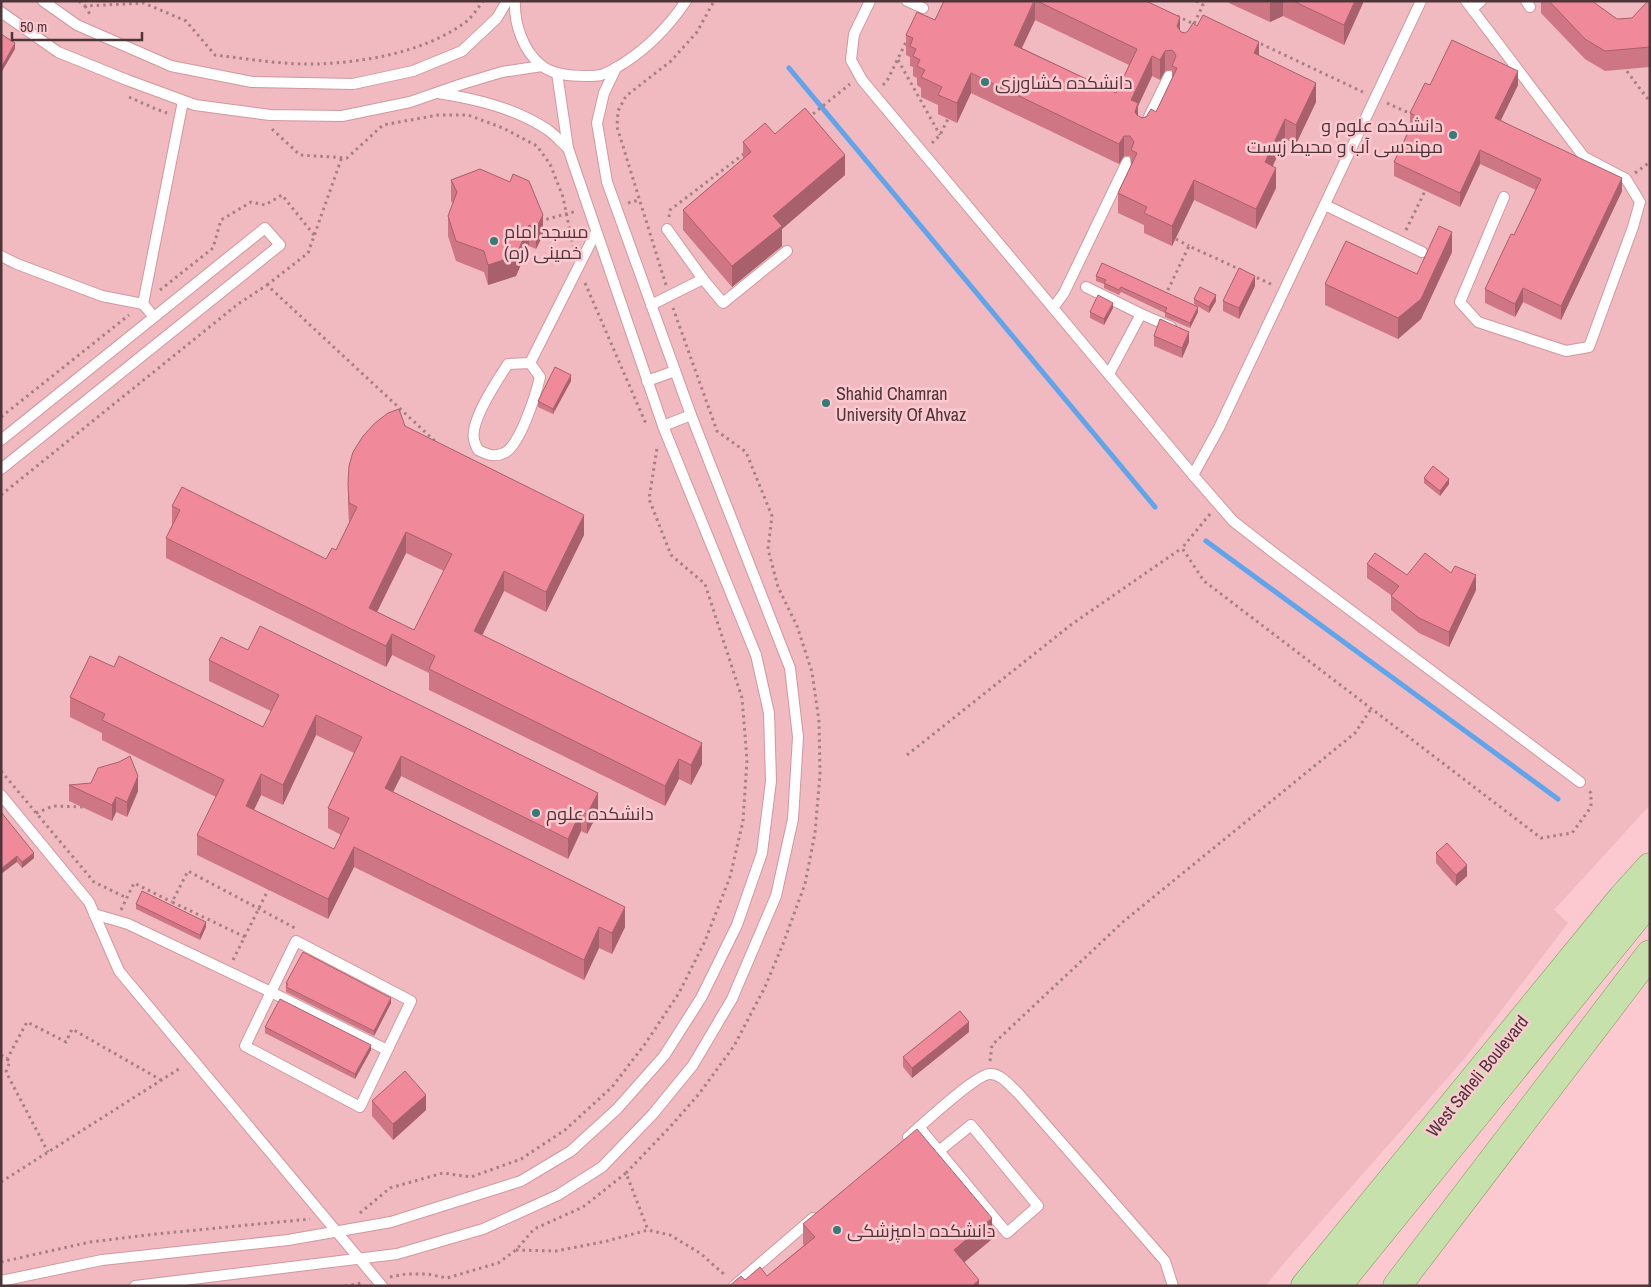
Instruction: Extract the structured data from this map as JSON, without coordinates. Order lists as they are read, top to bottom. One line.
{"streets":{"main road":["West Saheli Boulevard"]},"places":["دانشکده کشاورزی","دانشکده علوم و مهندسی آب و محیط زیست","مسجد امام خمینی (ره)","Shahid Chamran University Of Ahvaz","دانشکده علوم","دانشکده دامپزشکی"],"scale_bar":"50 m"}
